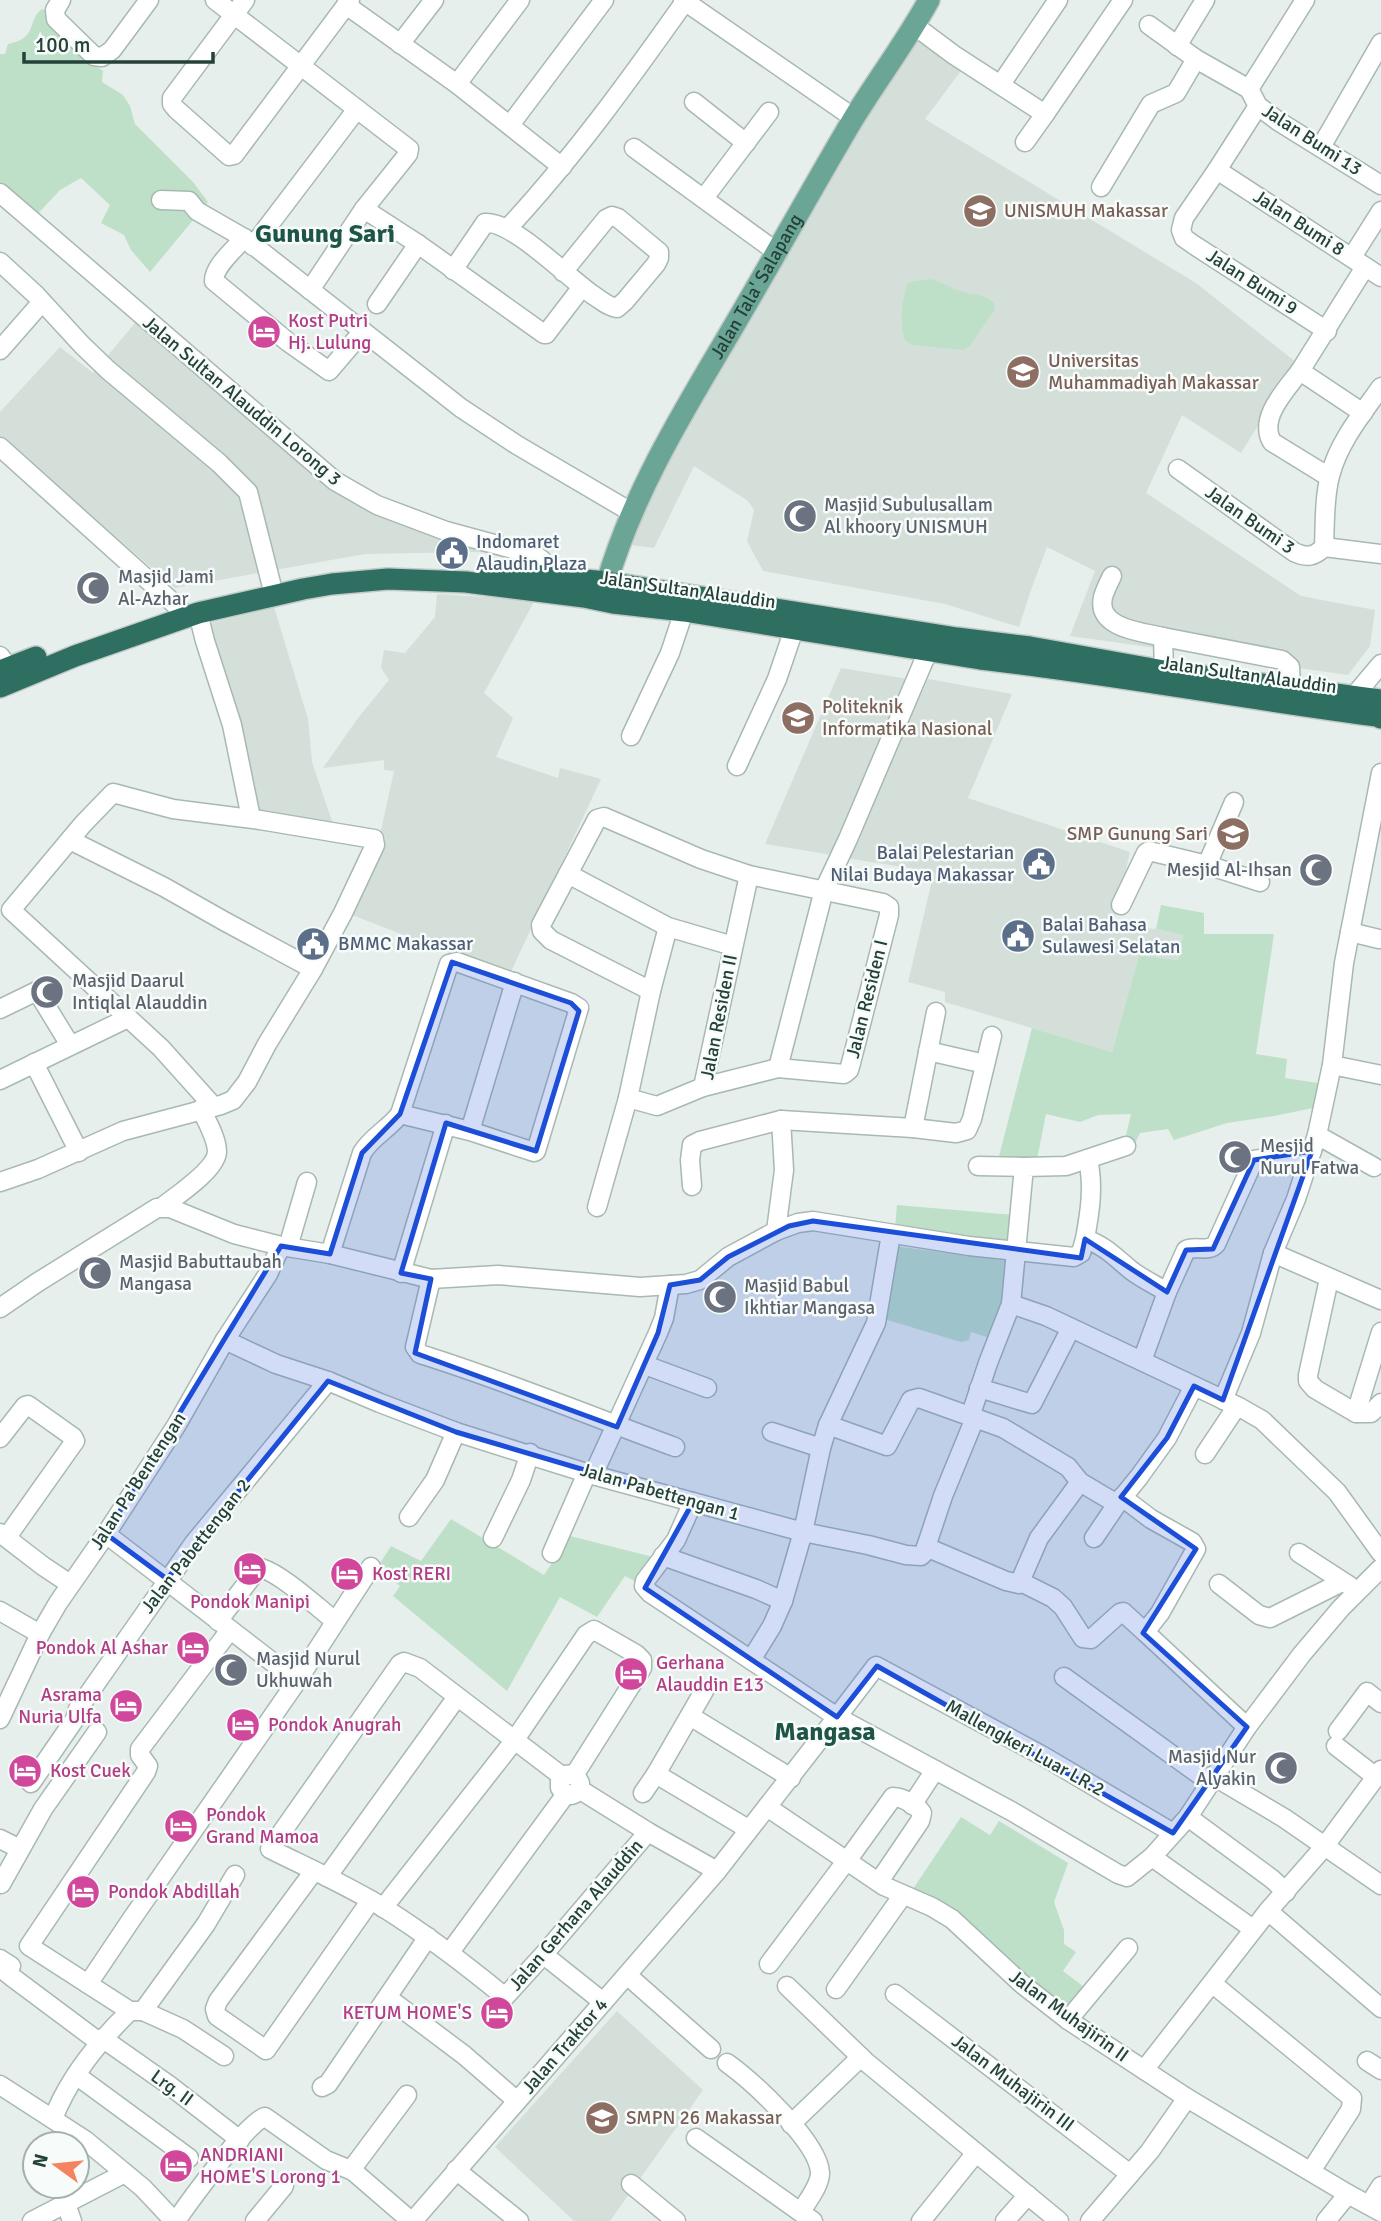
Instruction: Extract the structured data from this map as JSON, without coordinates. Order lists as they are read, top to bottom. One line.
{"streets":{"highway":["Jalan Sultan Alauddin"],"main road":["Jalan Tala' Salapang"],"street":["Jalan Bumi 13","Jalan Bumi 8","Jalan Bumi 9","Jalan Sultan Alauddin Lorong 3","Jalan Bumi 3","Jalan Residen I","Jalan Residen II","Jalan Pa'Bentengan","Jalan Pabettengan 1","Jalan Pabettengan 2","Mallengkeri Luar LR.2","Jalan Gerhana Alauddin","Jalan Muhajirin II","Jalan Traktor 4","Jalan Muhajirin III","Lrg. II"]},"crossings":[["Jalan Bumi 8","Jalan Bumi 9"],["Jalan Tala' Salapang","Jalan Sultan Alauddin"],["Jalan Sultan Alauddin Lorong 3","Jalan Sultan Alauddin"],["Jalan Residen I","Jalan Residen II"],["Jalan Pa'Bentengan","Jalan Pabettengan 1"],["Jalan Pabettengan 1","Jalan Pabettengan 2"],["Mallengkeri Luar LR.2","Jalan Traktor 4"],["Jalan Gerhana Alauddin","Jalan Traktor 4"],["Jalan Muhajirin II","Jalan Traktor 4"]],"districts":["Gunung Sari","Mangasa"],"places":{"school or university":["UNISMUH Makassar","Universitas Muhammadiyah Makassar","Politeknik Informatika Nasional","SMP Gunung Sari","SMPN 26 Makassar"],"hotel":["Kost Putri Hj. Lulung","Pondok Manipi","Kost RERI","Pondok Al Ashar","Gerhana Alauddin E13","Asrama Nuria Ulfa","Pondok Anugrah","Kost Cuek","Pondok Grand Mamoa","Pondok Abdillah","KETUM HOME'S","ANDRIANI HOME'S Lorong 1"],"mosque":["Masjid Subulusallam Al khoory UNISMUH","Masjid Jami Al-Azhar","Mesjid Al-Ihsan","Masjid Daarul Intiqlal Alauddin","Mesjid Nurul Fatwa","Masjid Babuttaubah Mangasa","Masjid Babul Ikhtiar Mangasa","Masjid Nurul Ukhuwah","Masjid Nur Alyakin"],"public building":["Indomaret Alaudin Plaza","Balai Pelestarian Nilai Budaya Makassar","Balai Bahasa Sulawesi Selatan","BMMC Makassar"]},"scale_bar":"100 m","north":"left"}
